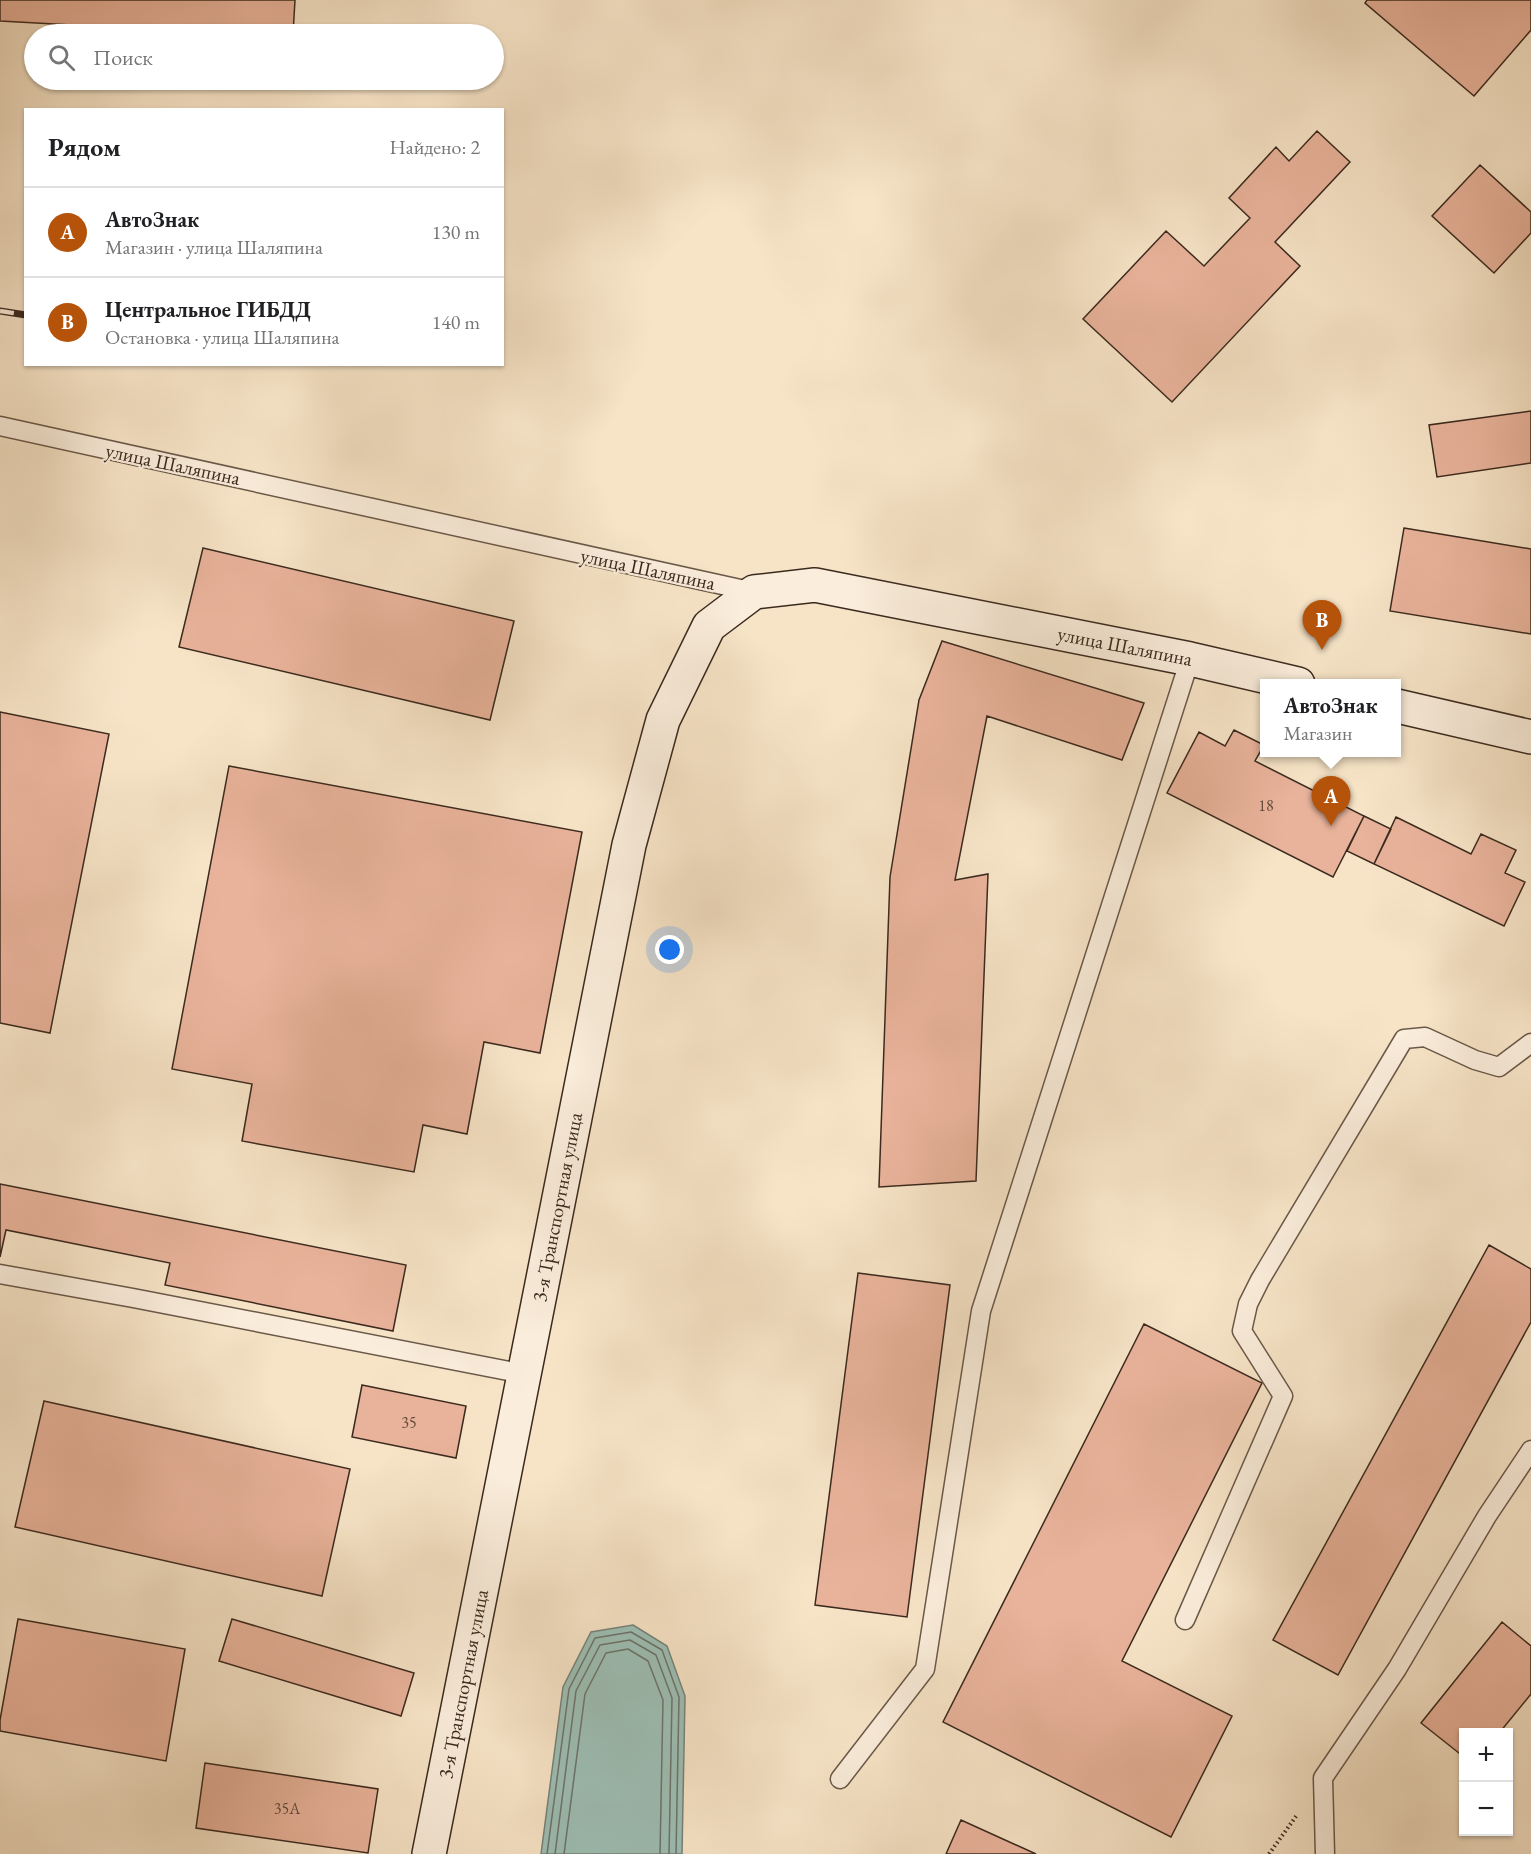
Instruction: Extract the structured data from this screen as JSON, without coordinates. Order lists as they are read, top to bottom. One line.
{"streets":{"street":["улица Шаляпина","3-я Транспортная улица"]},"crossings":[["улица Шаляпина","3-я Транспортная улица"]],"house_numbers":["18","35","35А"],"page":{"search":"Поиск","heading":["Рядом","Найдено: 2"],"list":[{"mark":"A","name":"АвтоЗнак","note":"Магазин · улица Шаляпина","value":"130 m"},{"mark":"B","name":"Центральное ГИБДД","note":"Остановка · улица Шаляпина","value":"140 m"}],"pins":["B","A"],"popup":["АвтоЗнак","Магазин"],"map_buttons":["+","−"]}}
